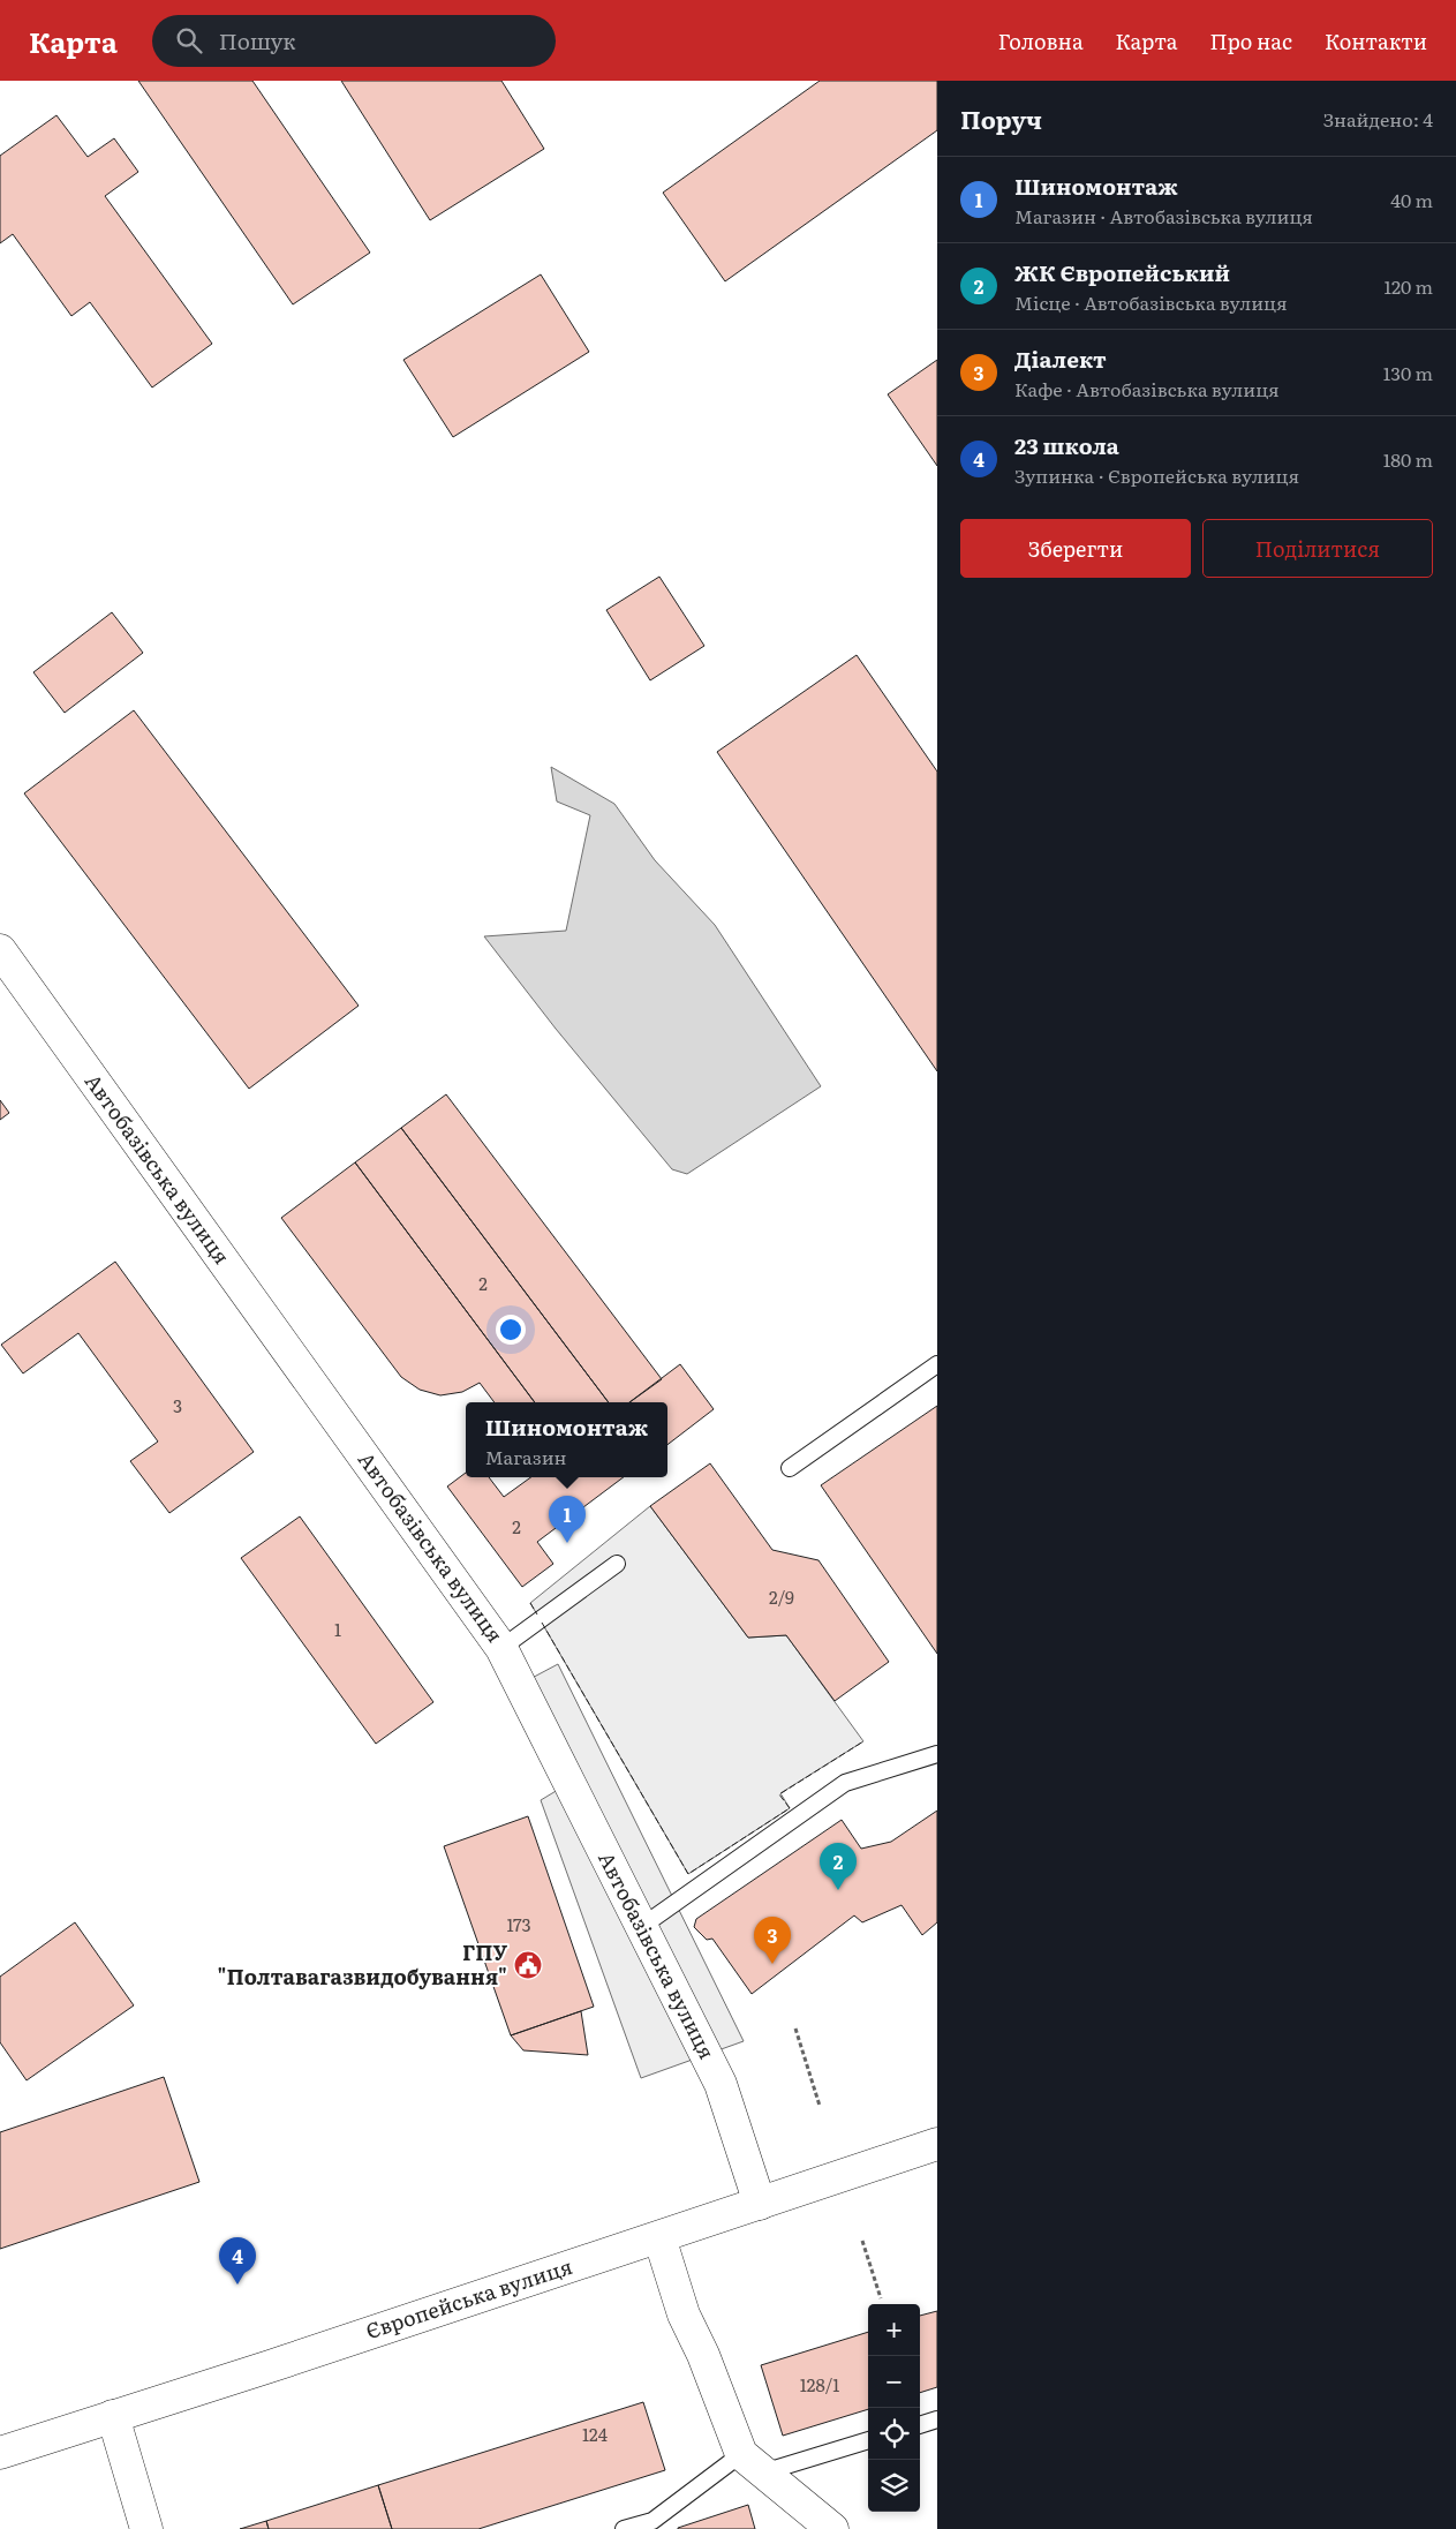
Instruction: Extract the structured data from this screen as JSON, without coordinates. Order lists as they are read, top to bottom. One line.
{"streets":{"street":["Автобазівська вулиця","Європейська вулиця"]},"crossings":[["Автобазівська вулиця","Європейська вулиця"]],"places":{"public building":["ГПУ \"Полтавагазвидобування\""]},"house_numbers":["2","3","2","2/9","1","173","128/1","124"],"page":{"header":"Карта","search":"Пошук","nav":["Головна","Карта","Про нас","Контакти"],"heading":["Поруч","Знайдено: 4"],"list":[{"mark":"1","name":"Шиномонтаж","note":"Магазин · Автобазівська вулиця","value":"40 m"},{"mark":"2","name":"ЖК Європейський","note":"Місце · Автобазівська вулиця","value":"120 m"},{"mark":"3","name":"Діалект","note":"Кафе · Автобазівська вулиця","value":"130 m"},{"mark":"4","name":"23 школа","note":"Зупинка · Європейська вулиця","value":"180 m"}],"buttons":["Зберегти","Поділитися"],"popup":["Шиномонтаж","Магазин"],"pins":["1","2","3","4"],"map_buttons":["+","−"]}}
